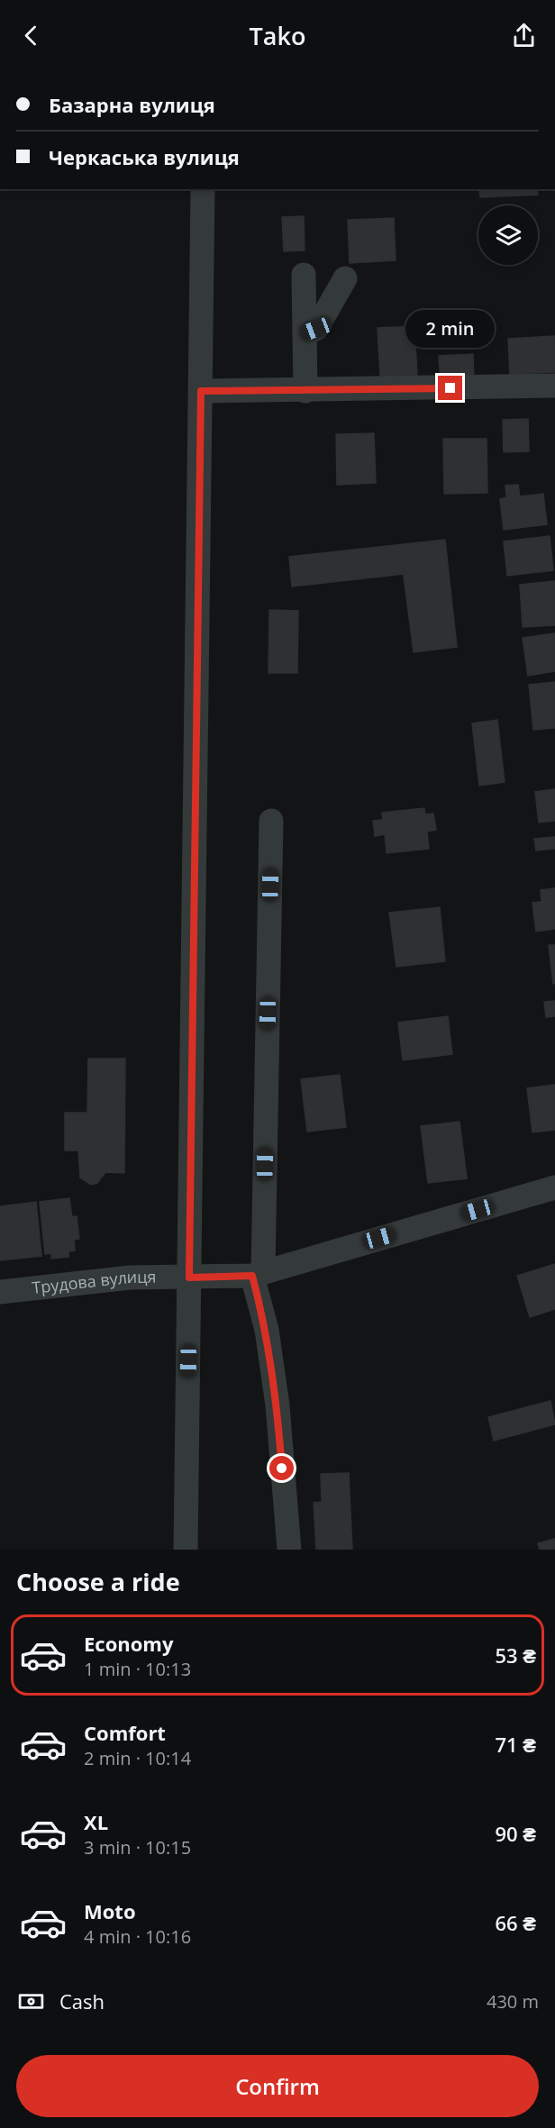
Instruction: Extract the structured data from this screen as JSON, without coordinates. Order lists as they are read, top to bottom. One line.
{"streets":{"street":["Трудова вулиця"]},"page":{"header":"Tako","banner":["Базарна вулиця","Черкаська вулиця"],"bubble":"2 min","heading":"Choose a ride","list":[{"name":"Economy","note":"1 min · 10:13","value":"53 ₴"},{"name":"Comfort","note":"2 min · 10:14","value":"71 ₴"},{"name":"XL","note":"3 min · 10:15","value":"90 ₴"},{"name":"Moto","note":"4 min · 10:16","value":"66 ₴"}],"pay":["Cash","430 m"],"buttons":"Confirm"}}
